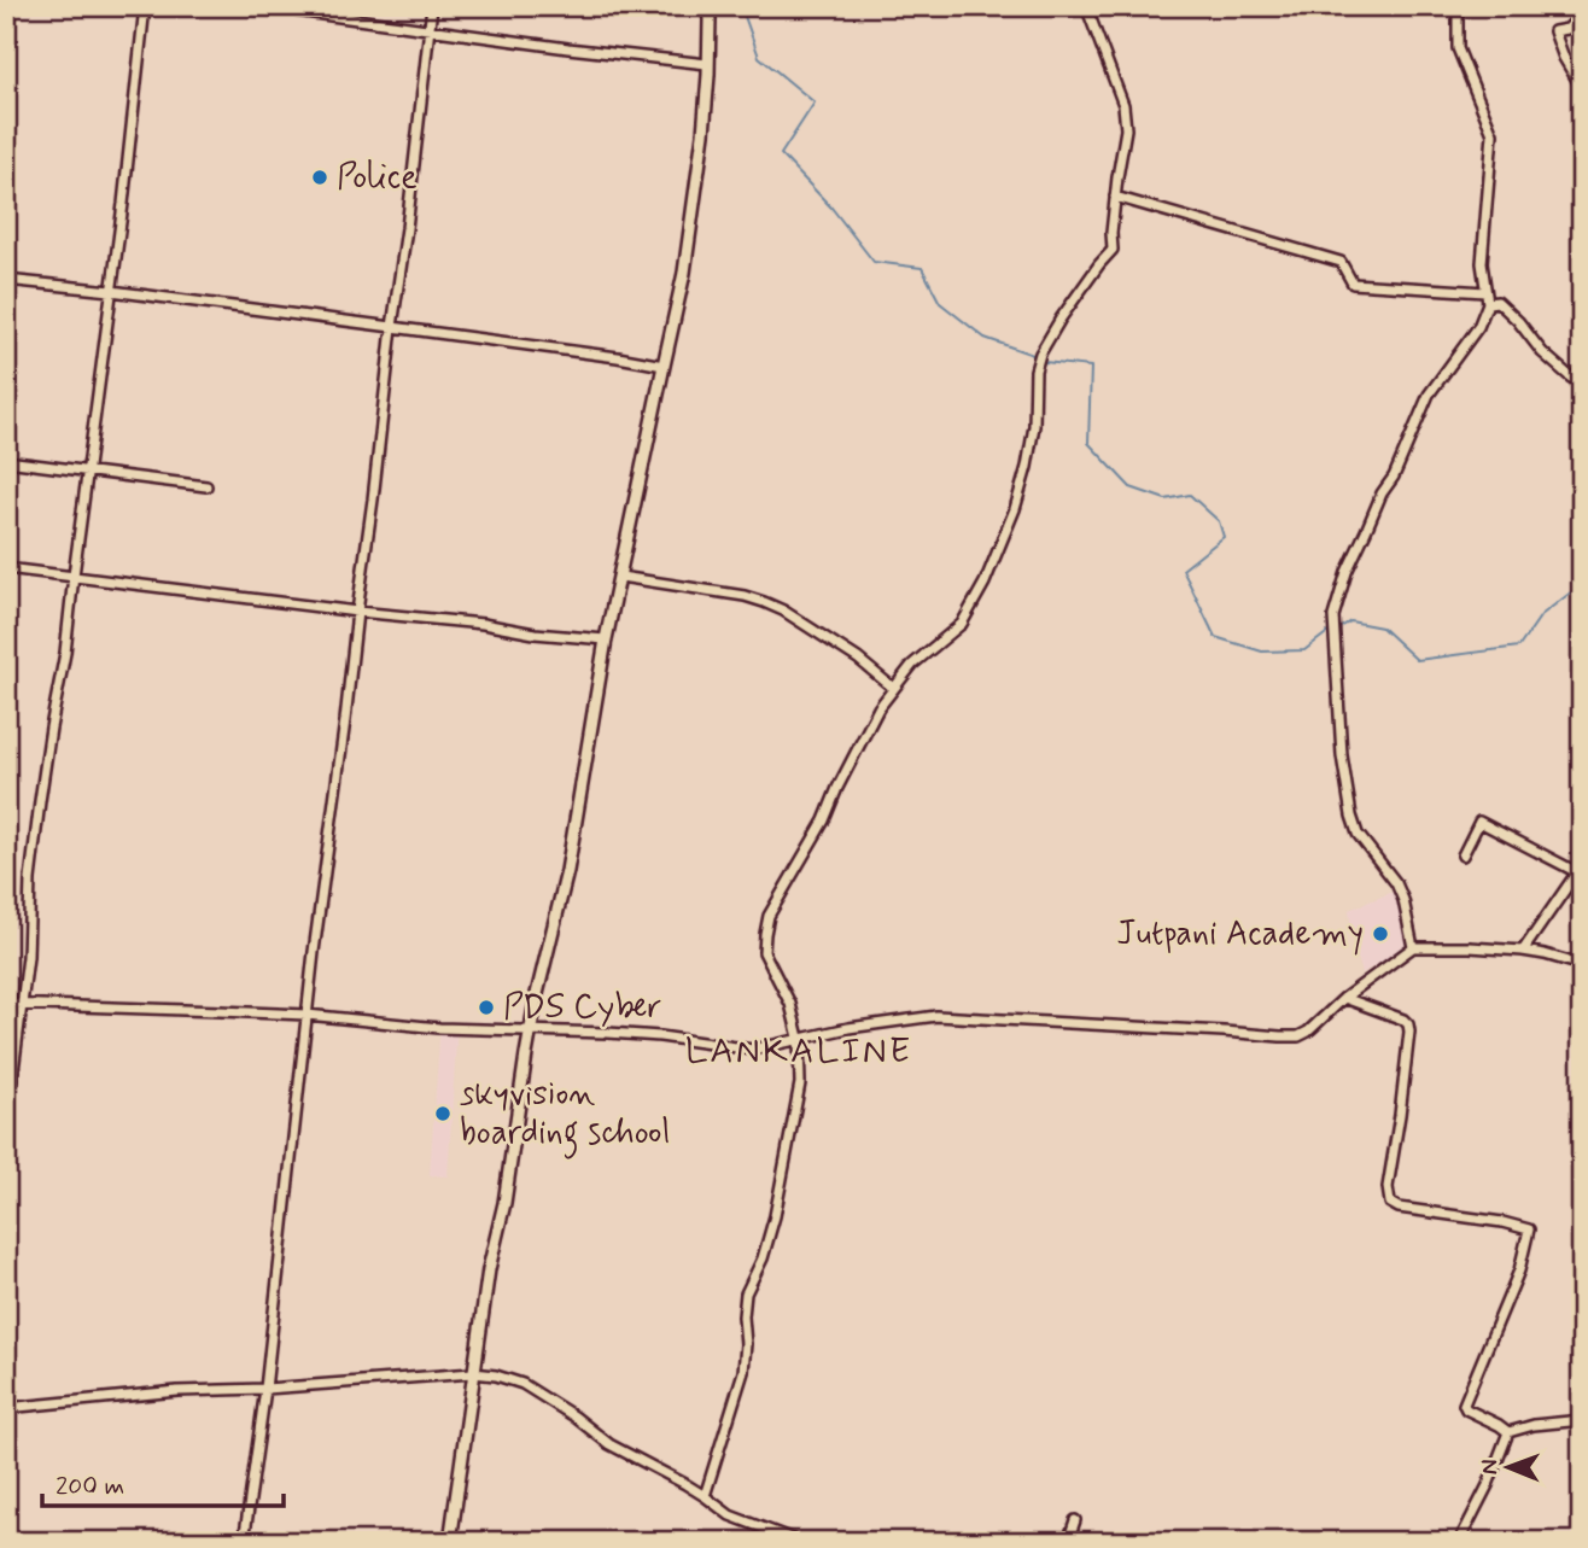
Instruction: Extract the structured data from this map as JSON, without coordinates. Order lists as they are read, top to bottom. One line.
{"districts":["LANKALINE"],"places":["Police","Jutpani Academy","PDS Cyber","skyvision boarding school"],"scale_bar":"200 m","north":"left"}
